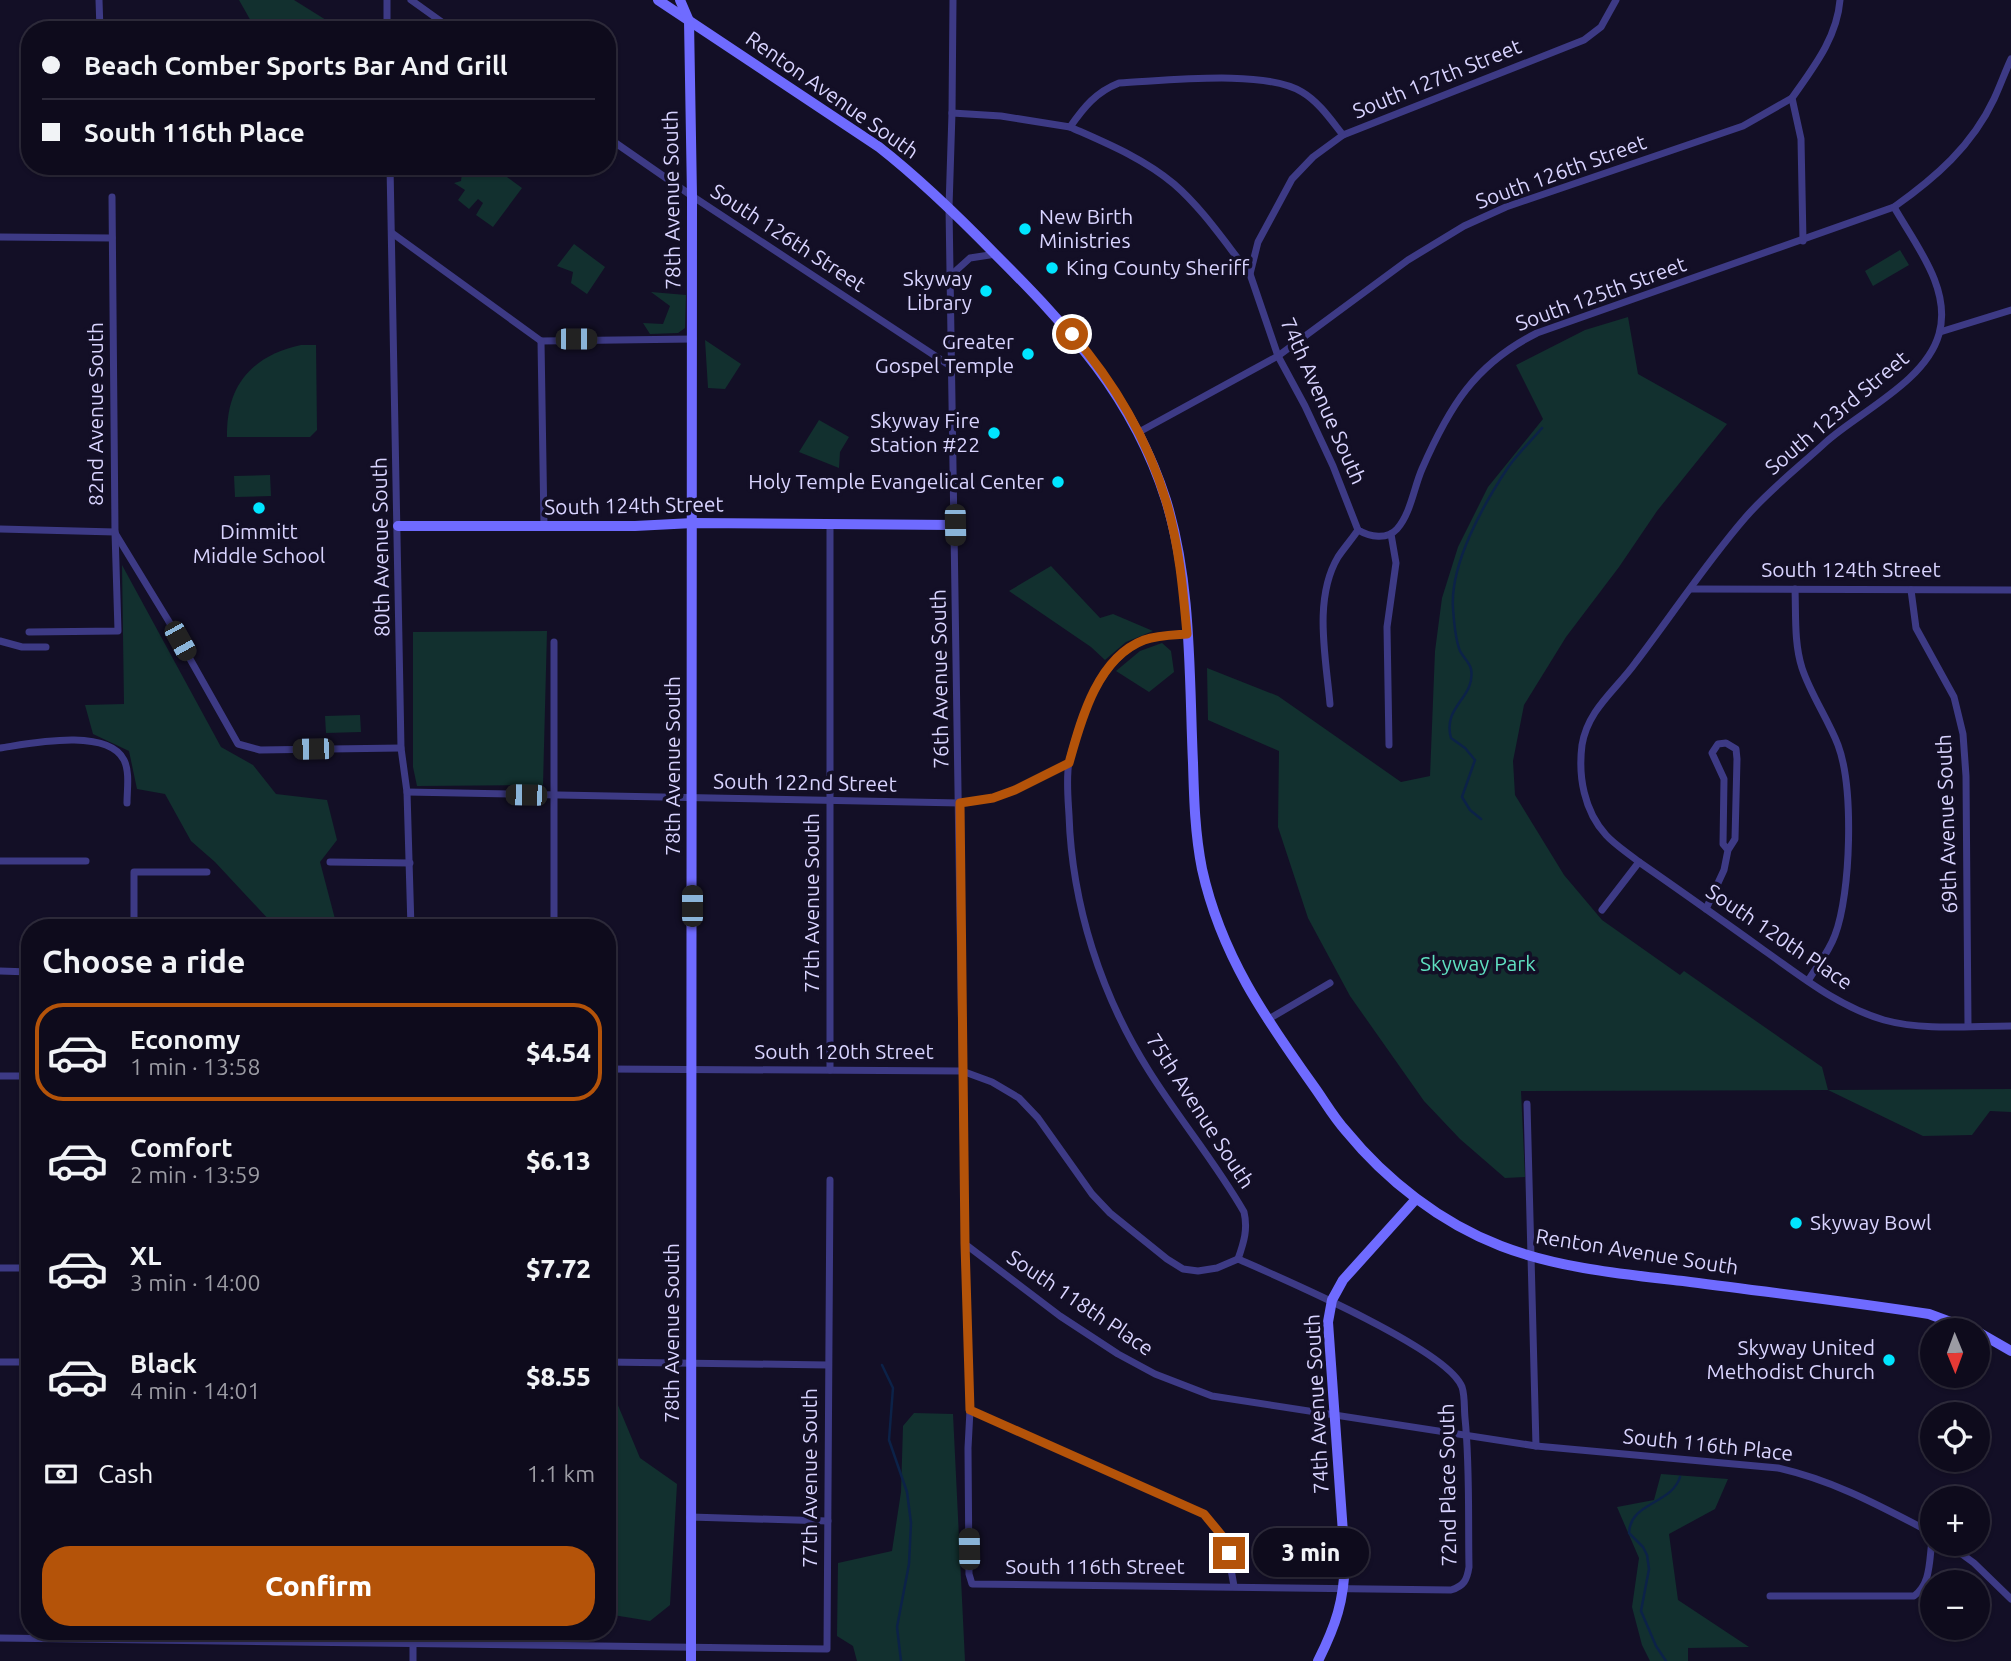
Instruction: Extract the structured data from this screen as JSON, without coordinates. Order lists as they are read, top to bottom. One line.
{"streets":{"street":["South 127th Street","Renton Avenue South","South 126th Street","78th Avenue South","South 125th Street","74th Avenue South","South 123rd Street","82nd Avenue South","South 124th Street","80th Avenue South","76th Avenue South","South 122nd Street","69th Avenue South","77th Avenue South","South 120th Place","South 120th Street","75th Avenue South","South 118th Place","South 116th Place","72nd Place South","South 116th Street"]},"crossings":[["Renton Avenue South","South 126th Street"],["Renton Avenue South","78th Avenue South"],["Renton Avenue South","74th Avenue South"],["Renton Avenue South","76th Avenue South"],["Renton Avenue South","75th Avenue South"],["South 126th Street","78th Avenue South"],["South 126th Street","74th Avenue South"],["South 126th Street","76th Avenue South"],["78th Avenue South","South 124th Street"],["78th Avenue South","South 122nd Street"],["78th Avenue South","77th Avenue South"],["78th Avenue South","South 120th Street"],["74th Avenue South","South 118th Place"],["74th Avenue South","72nd Place South"],["74th Avenue South","South 116th Street"],["South 123rd Street","South 124th Street"],["South 123rd Street","South 120th Place"],["South 124th Street","80th Avenue South"],["South 124th Street","76th Avenue South"],["South 124th Street","69th Avenue South"],["South 124th Street","77th Avenue South"],["80th Avenue South","South 122nd Street"],["76th Avenue South","South 122nd Street"],["76th Avenue South","South 120th Street"],["76th Avenue South","South 118th Place"],["76th Avenue South","South 116th Street"],["South 122nd Street","77th Avenue South"],["South 122nd Street","75th Avenue South"],["69th Avenue South","South 120th Place"],["77th Avenue South","South 120th Street"],["South 120th Street","75th Avenue South"],["South 118th Place","South 116th Place"],["South 118th Place","72nd Place South"],["South 116th Place","72nd Place South"],["72nd Place South","South 116th Street"]],"parks":["Skyway Park"],"places":["New Birth Ministries","King County Sheriff","Skyway Library","Greater Gospel Temple","Skyway Fire Station #22","Holy Temple Evangelical Center","Dimmitt Middle School","Skyway Bowl","Skyway United Methodist Church"],"north":"bottom","page":{"banner":["Beach Comber Sports Bar And Grill","South 116th Place"],"heading":"Choose a ride","list":[{"name":"Economy","note":"1 min · 13:58","value":"$4.54"},{"name":"Comfort","note":"2 min · 13:59","value":"$6.13"},{"name":"XL","note":"3 min · 14:00","value":"$7.72"},{"name":"Black","note":"4 min · 14:01","value":"$8.55"}],"map_buttons":["+","−"],"pay":["Cash","1.1 km"],"bubble":"3 min","buttons":"Confirm"}}
